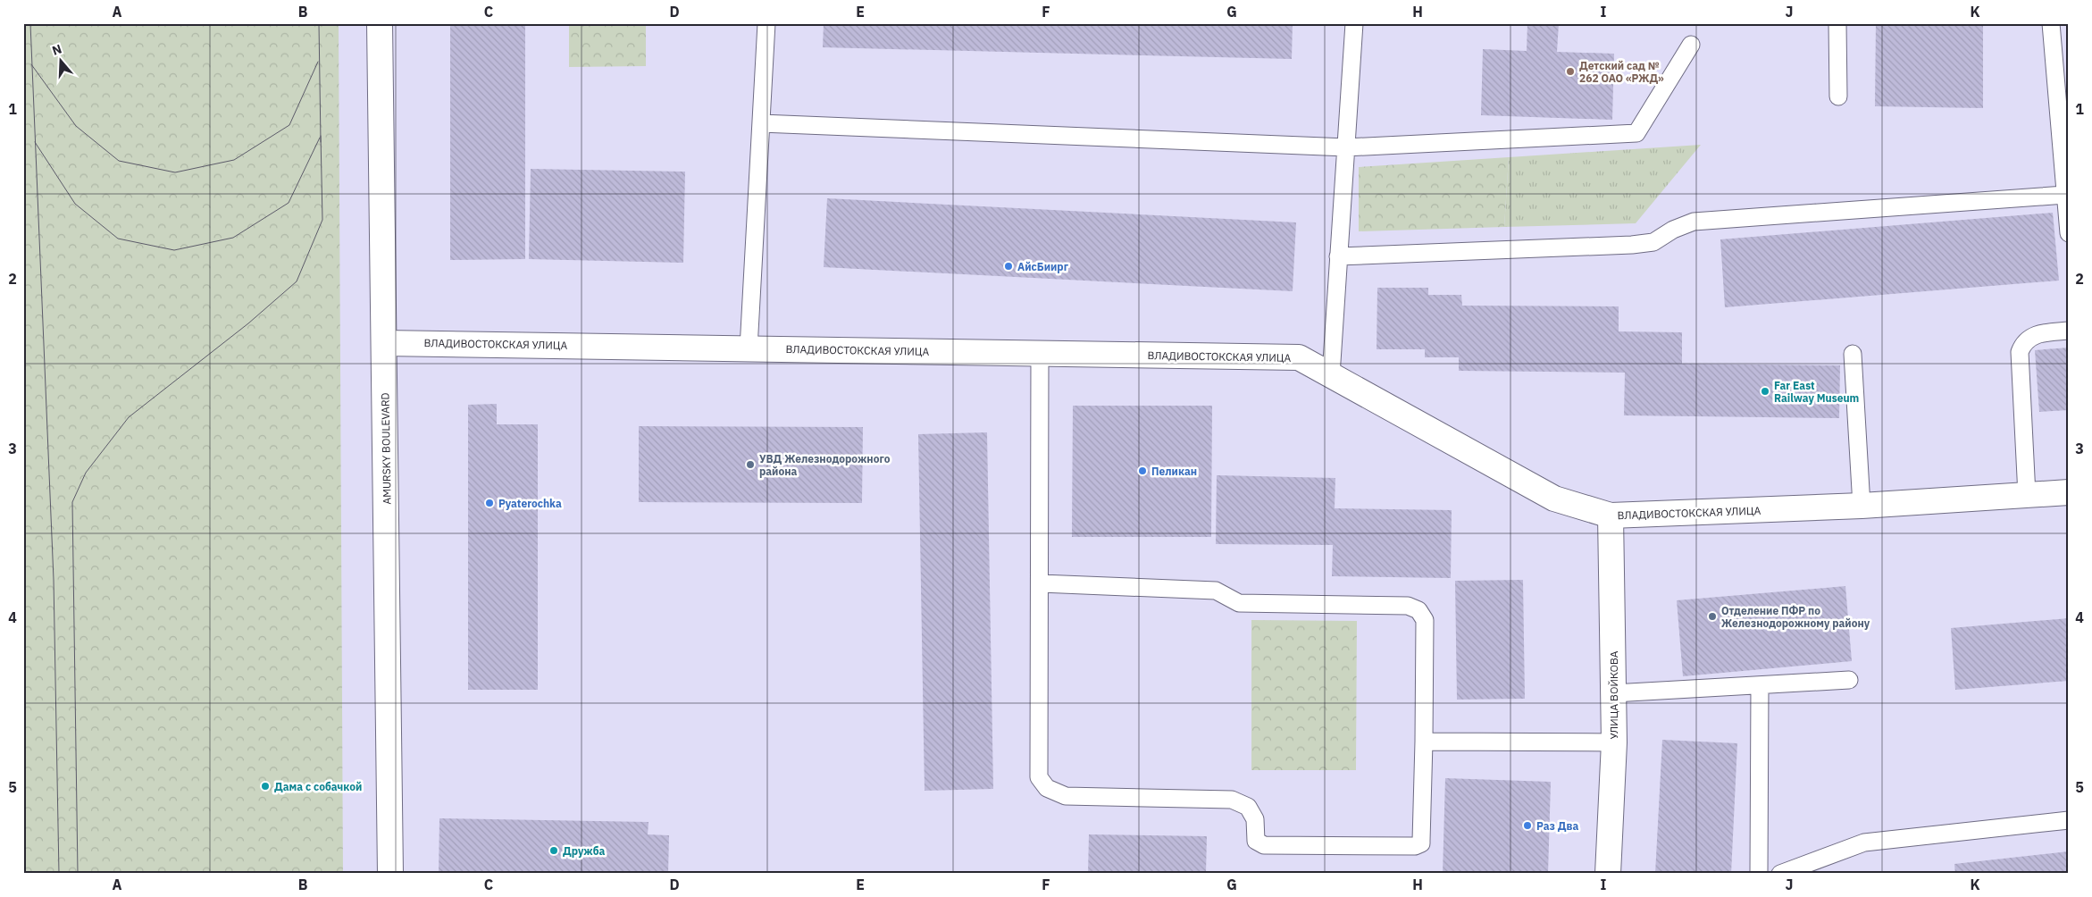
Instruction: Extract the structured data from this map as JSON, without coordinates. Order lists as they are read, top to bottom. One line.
{"streets":{"street":["ВЛАДИВОСТОКСКАЯ УЛИЦА","AMURSKY BOULEVARD","УЛИЦА ВОЙКОВА"]},"crossings":[["ВЛАДИВОСТОКСКАЯ УЛИЦА","AMURSKY BOULEVARD"],["ВЛАДИВОСТОКСКАЯ УЛИЦА","УЛИЦА ВОЙКОВА"]],"places":["Детский сад № 262 ОАО «РЖД»","АйсБиирг","Far East Railway Museum","УВД Железнодорожного района","Пеликан","Pyaterochka","Отделение ПФР по Железнодорожному району","Дама с собачкой","Раз Два","Дружба"],"north":"top","grid":{"columns":["A","B","C","D","E","F","G","H","I","J","K"],"rows":["1","2","3","4","5"]}}
